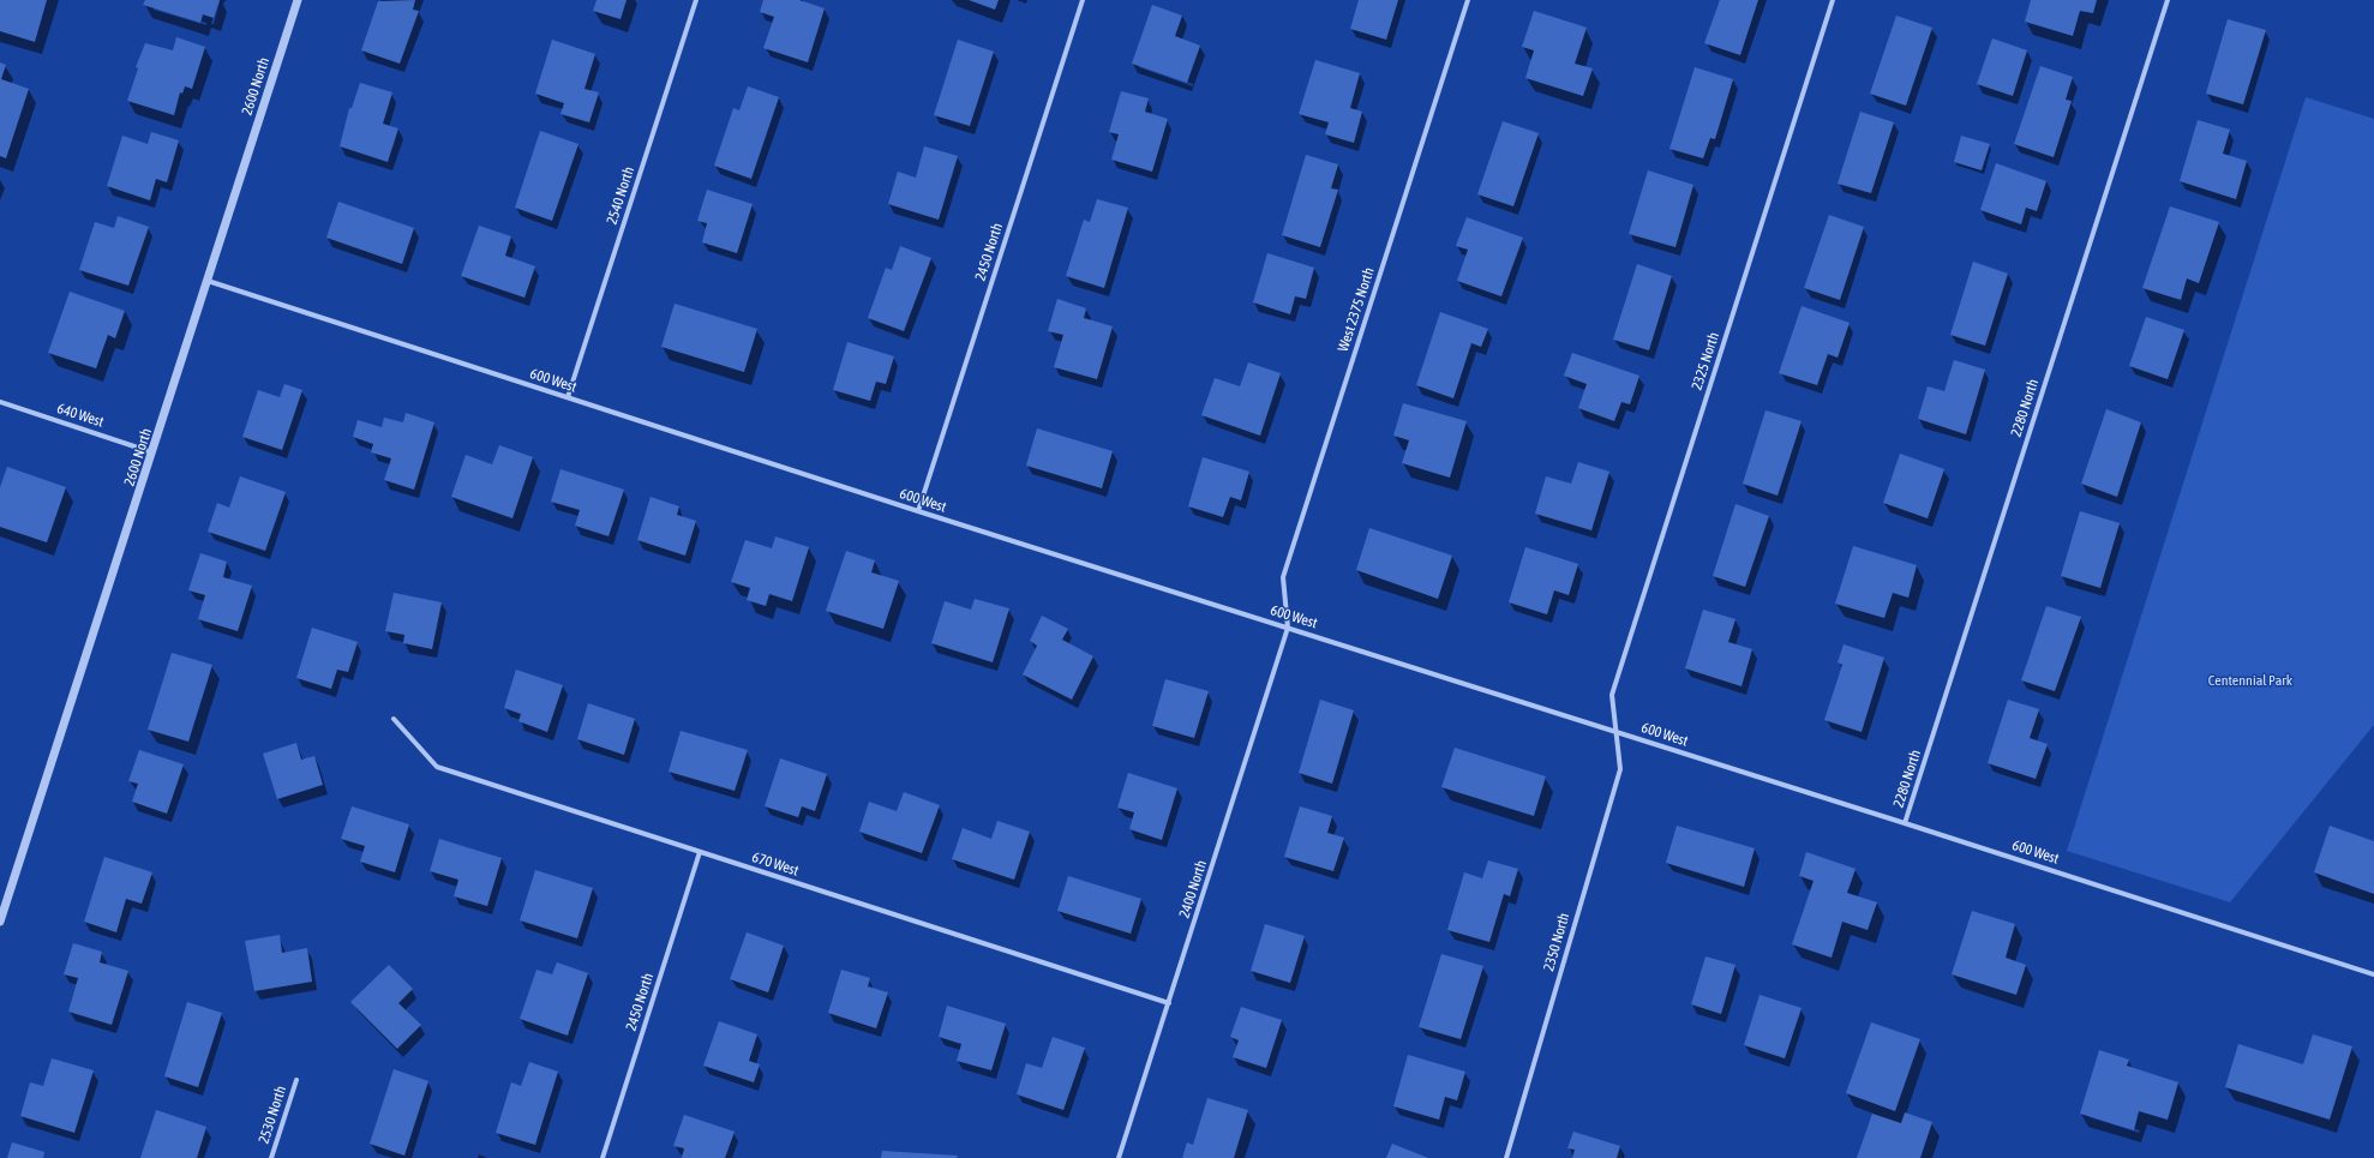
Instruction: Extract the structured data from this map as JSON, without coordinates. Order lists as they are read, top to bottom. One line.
{"streets":{"street":["2600 North","2540 North","2450 North","West 2375 North","2325 North","600 West","2280 North","640 West","670 West","2400 North","2350 North","2530 North"]},"crossings":[["2600 North","600 West"],["2600 North","640 West"],["2540 North","600 West"],["2450 North","600 West"],["2450 North","670 West"],["West 2375 North","600 West"],["West 2375 North","2400 North"],["2325 North","600 West"],["2325 North","2350 North"],["600 West","2280 North"],["600 West","2400 North"],["600 West","2350 North"],["670 West","2400 North"]],"parks":["Centennial Park"]}
